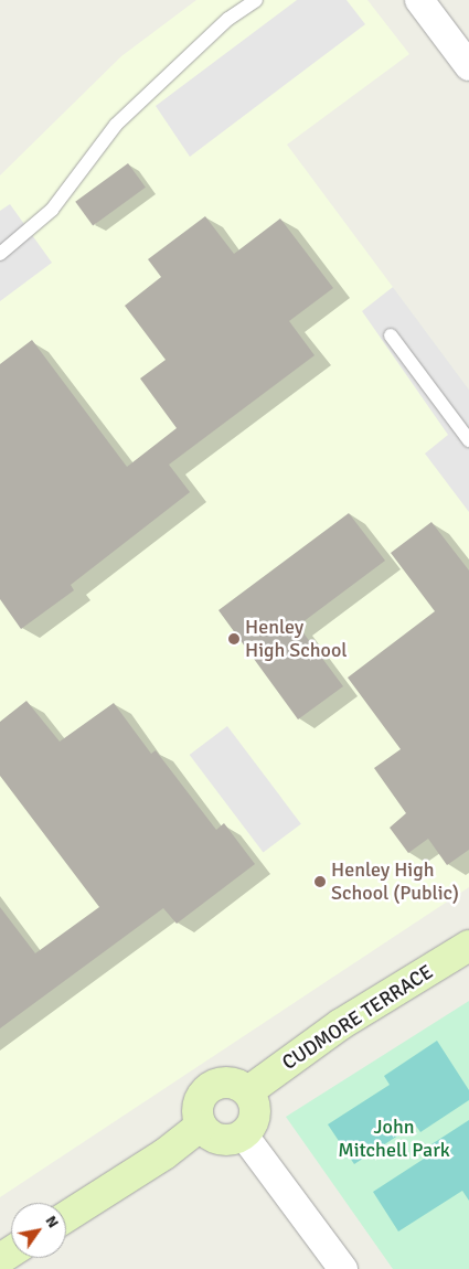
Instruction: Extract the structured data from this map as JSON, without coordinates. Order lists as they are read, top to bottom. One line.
{"streets":{"street":["CUDMORE TERRACE"]},"parks":["John Mitchell Park"],"places":["Henley High School","Henley High School (Public)"],"north":"top right"}
